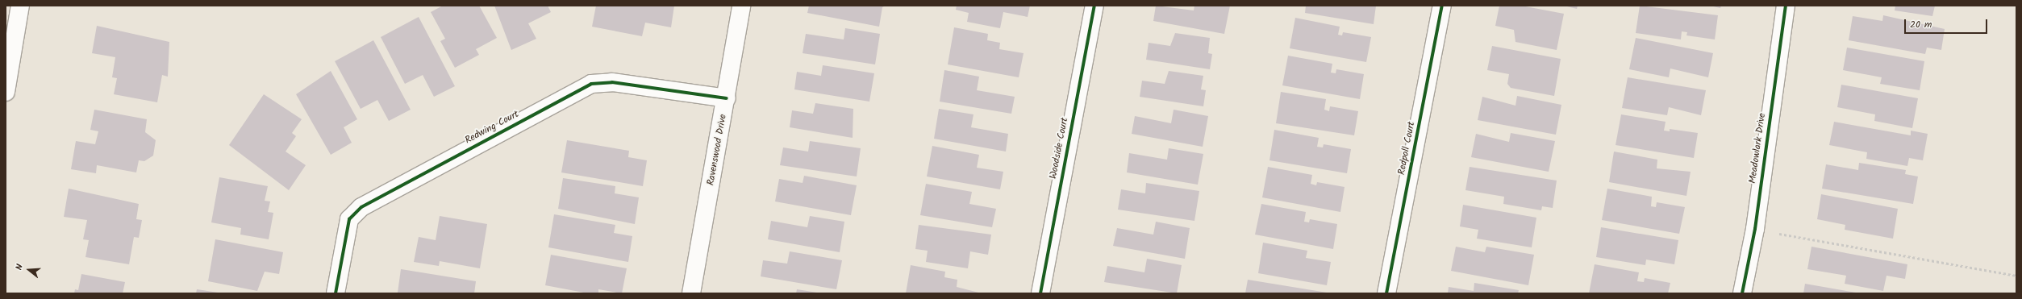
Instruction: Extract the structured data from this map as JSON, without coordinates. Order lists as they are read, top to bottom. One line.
{"streets":{"street":["Redwing Court","Woodside Court","Redpoll Court","Meadowlark Drive","Ravenswood Drive"]},"crossings":[["Redwing Court","Ravenswood Drive"]],"scale_bar":"20 m","north":"left"}
